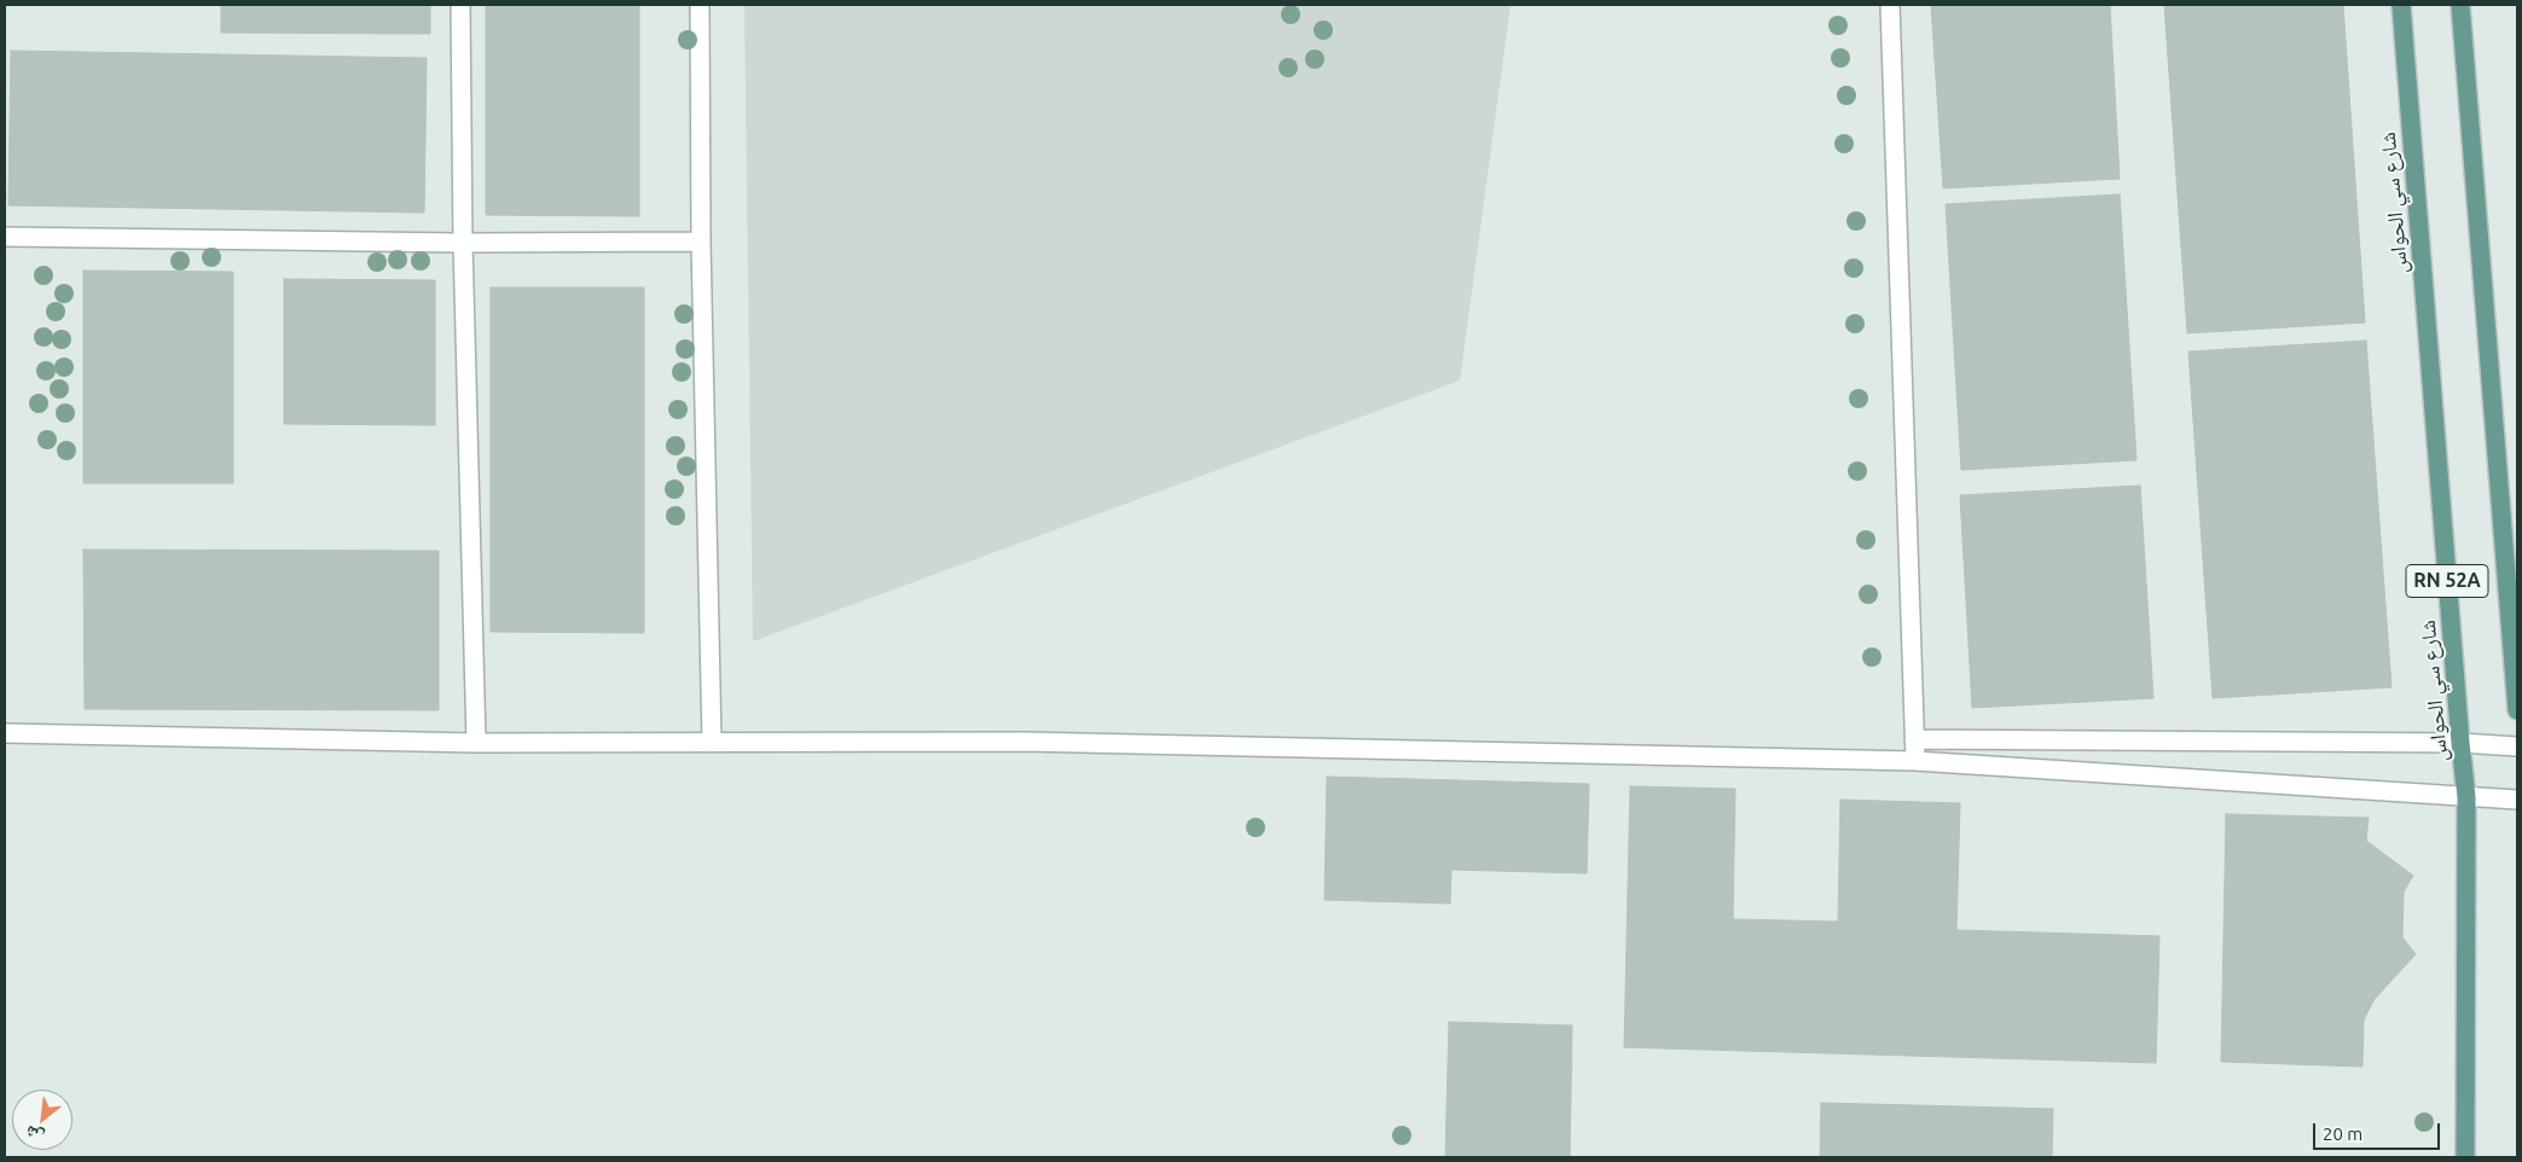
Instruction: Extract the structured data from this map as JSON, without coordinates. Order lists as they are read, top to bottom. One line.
{"streets":{"main road":["شارع سي الحواس","RN 52A"]},"scale_bar":"20 m","north":"bottom left"}
